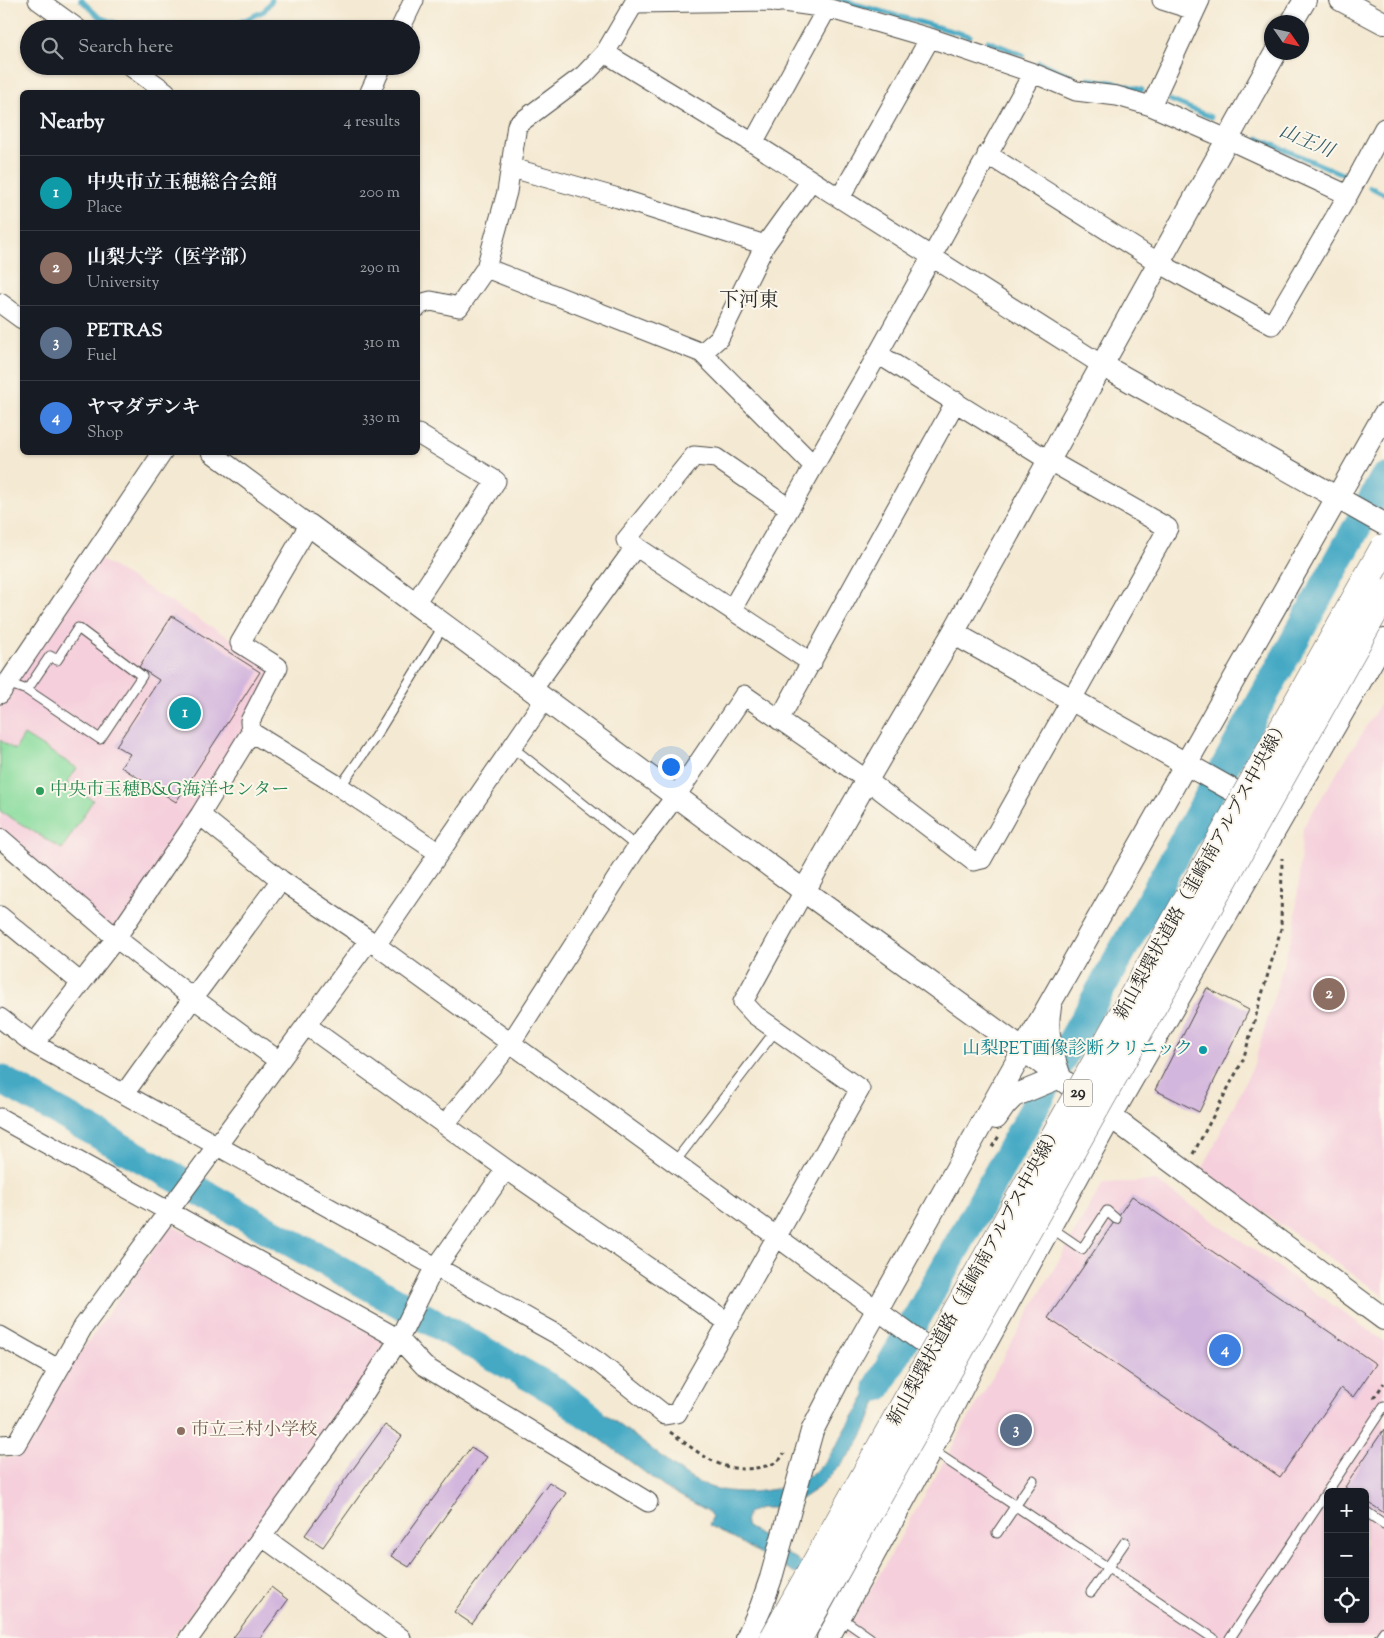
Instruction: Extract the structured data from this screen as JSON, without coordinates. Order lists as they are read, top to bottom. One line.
{"streets":{"highway":["新山梨環状道路（韮崎南アルプス中央線）","29"]},"districts":["下河東"],"water":["山王川"],"places":["中央市玉穂B&G海洋センター","山梨PET画像診断クリニック","市立三村小学校"],"north":"bottom right","page":{"search":"Search here","heading":["Nearby","4 results"],"list":[{"mark":"1","name":"中央市立玉穂総合会館","note":"Place","value":"200 m"},{"mark":"2","name":"山梨大学（医学部）","note":"University","value":"290 m"},{"mark":"3","name":"PETRAS","note":"Fuel","value":"310 m"},{"mark":"4","name":"ヤマダデンキ","note":"Shop","value":"330 m"}],"pins":["1","2","4","3"],"map_buttons":["+","−"]}}
